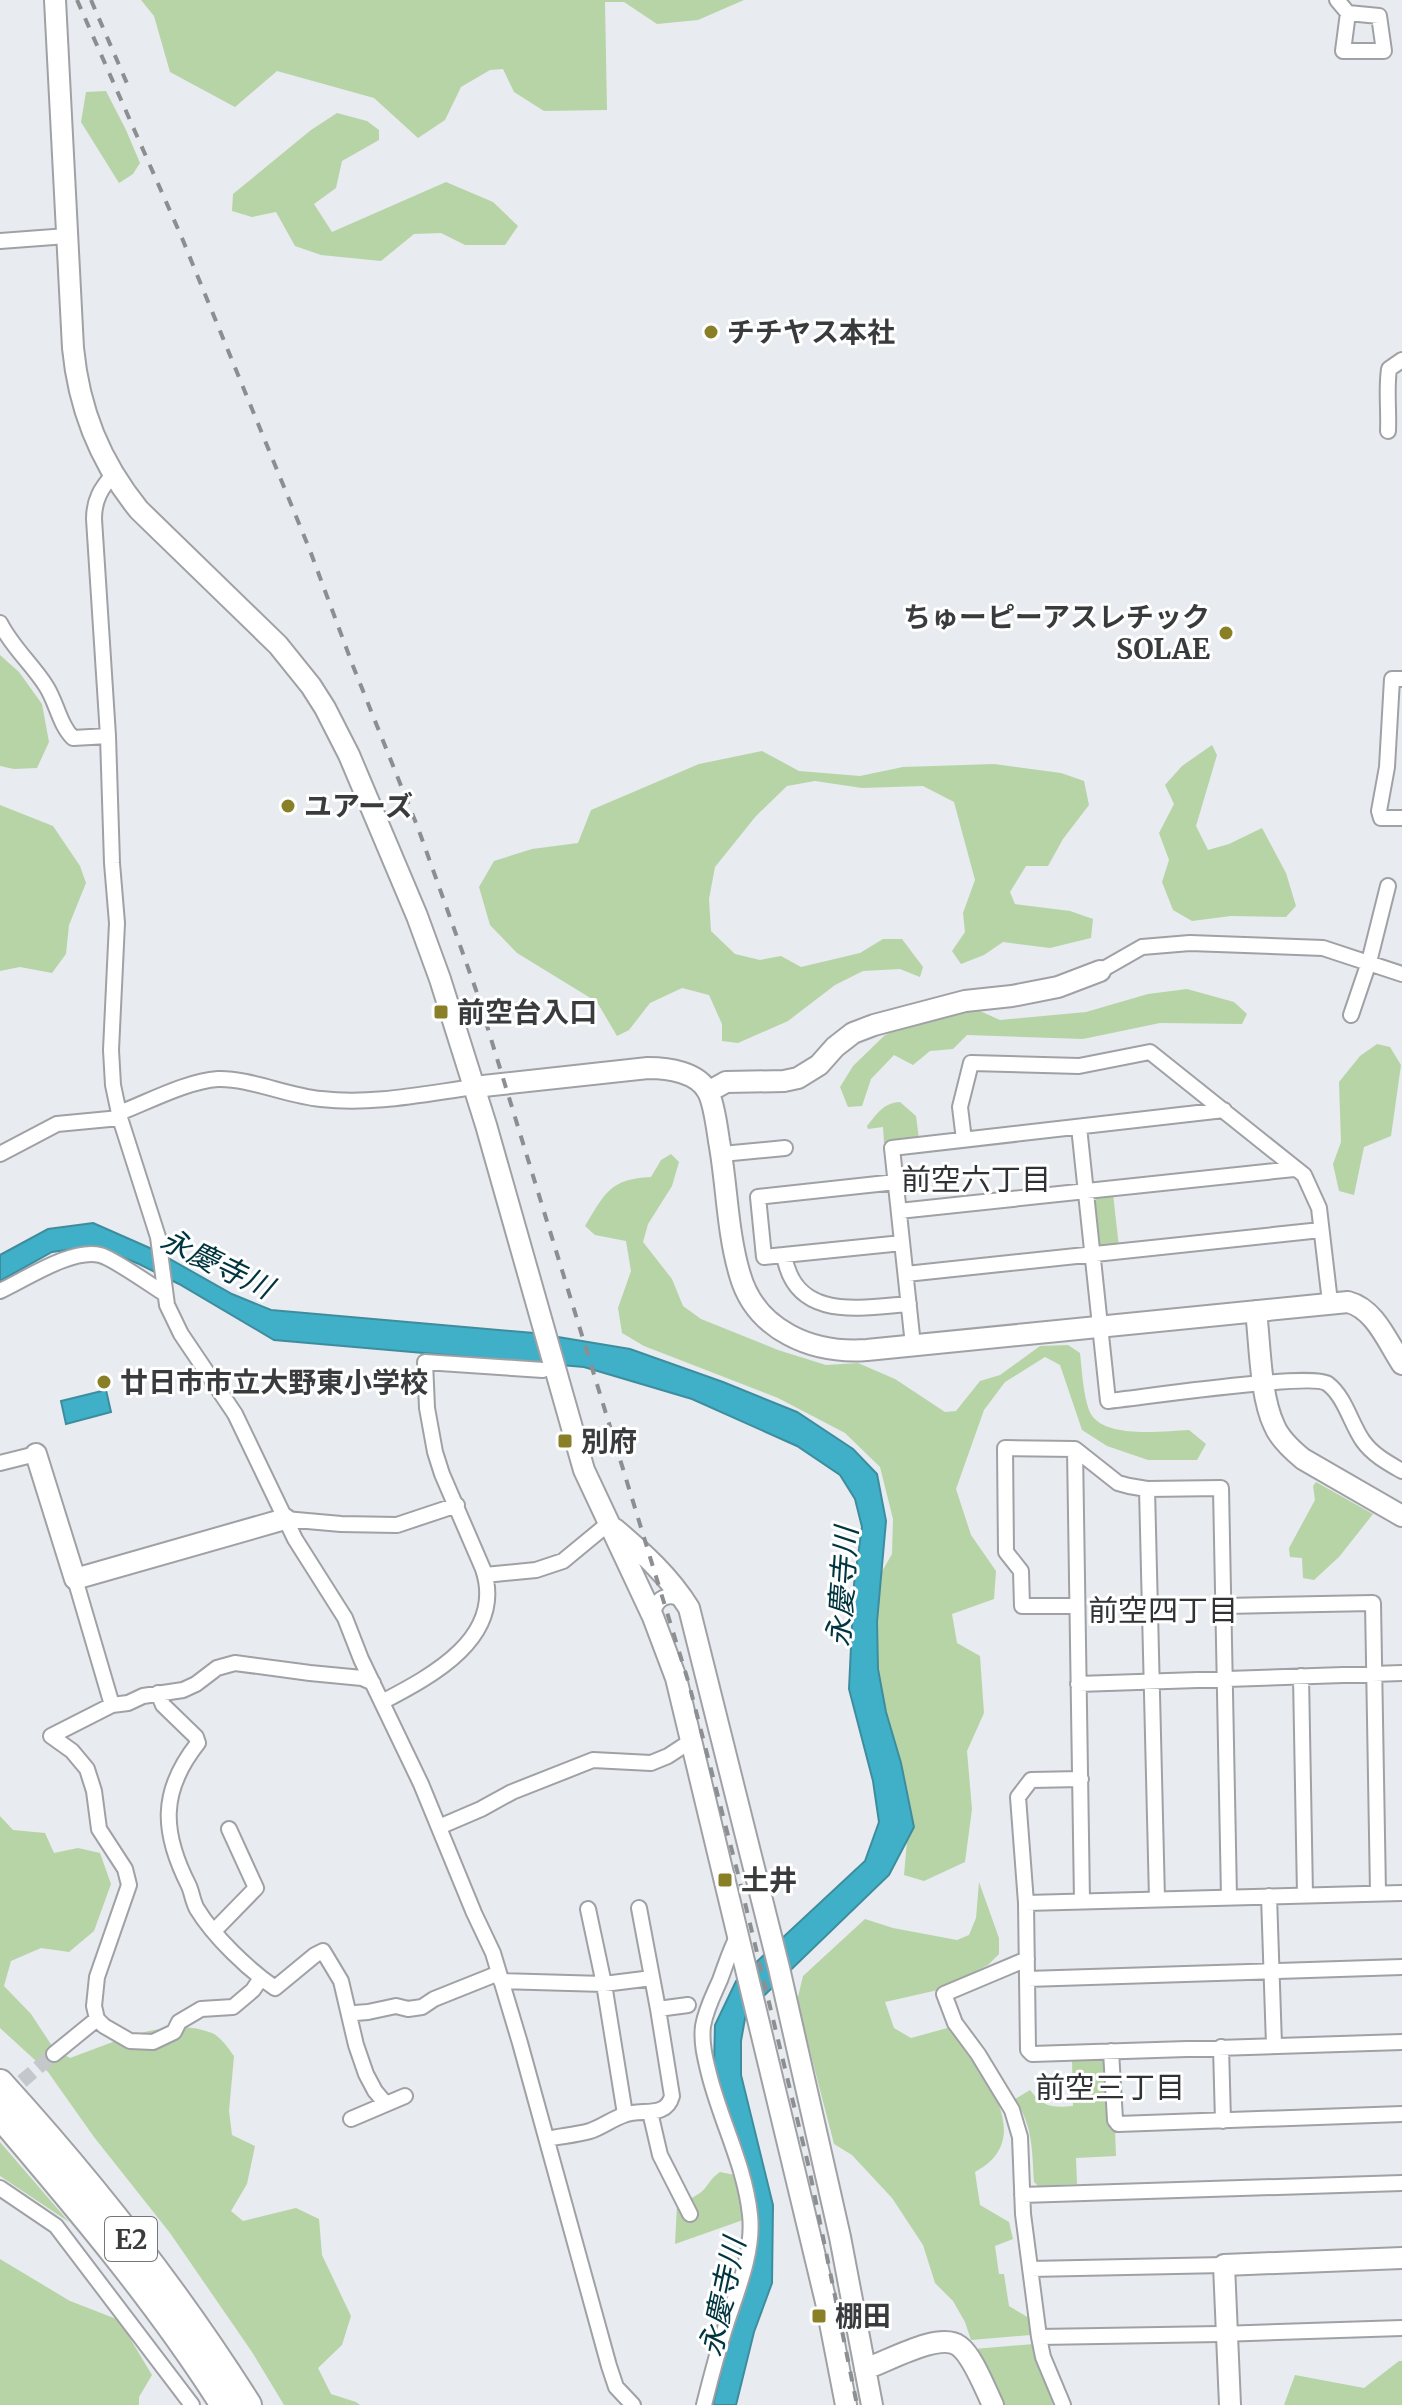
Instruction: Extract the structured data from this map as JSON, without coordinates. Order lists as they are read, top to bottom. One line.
{"streets":{"highway":["E2"]},"districts":["前空六丁目","前空四丁目","前空三丁目"],"water":["永慶寺川"],"places":{"other":["チチヤス本社","ちゅーピーアスレチック SOLAE","ユアーズ","廿日市市立大野東小学校"],"transit":["前空台入口","別府","土井","棚田"]}}
